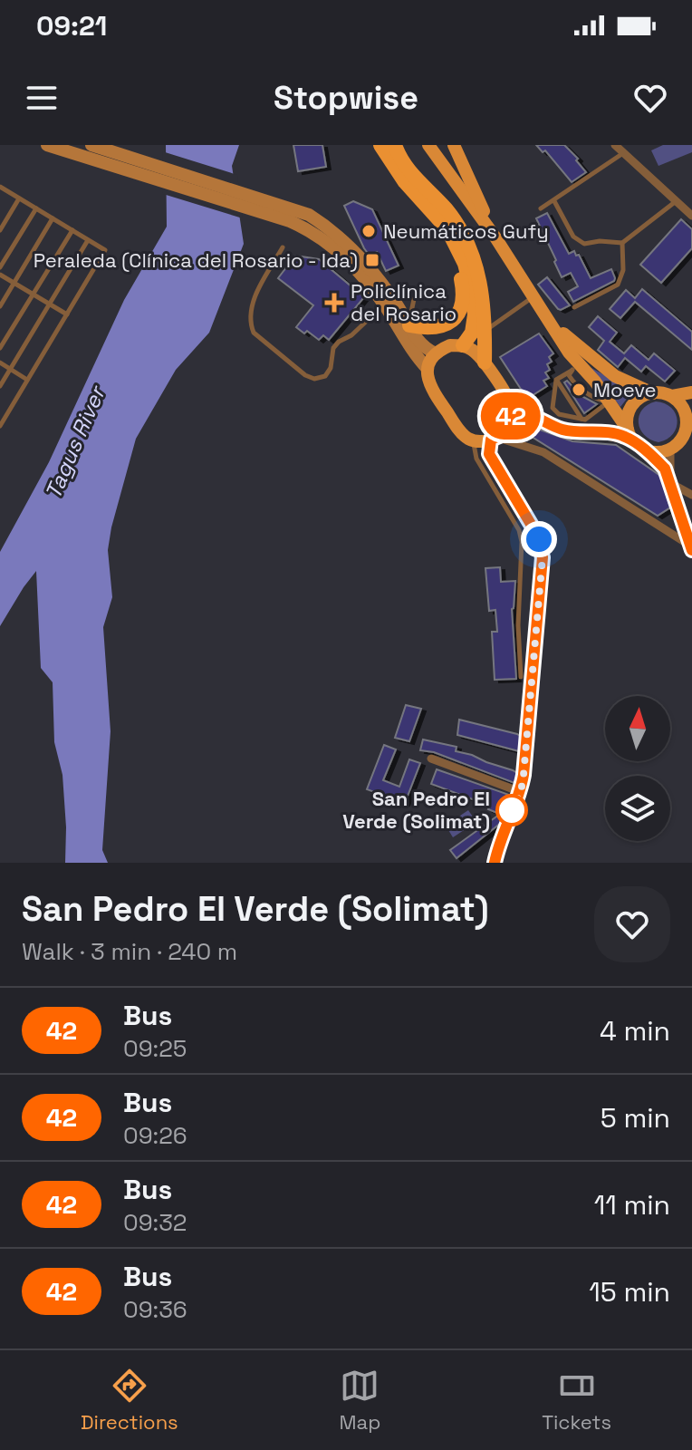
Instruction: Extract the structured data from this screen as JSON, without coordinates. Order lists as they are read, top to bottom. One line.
{"water":["Tagus River"],"places":{"other":["Neumáticos Gufy","Moeve","San Pedro El Verde (Solimat)"],"transit":["Peraleda (Clínica del Rosario - Ida)"],"health":["Policlínica del Rosario"]},"lines":["bus line 42"],"north":"top","page":{"status":"09:21","header":"Stopwise","on_map":"42","heading":["San Pedro El Verde (Solimat)","Walk · 3 min · 240 m"],"list":[{"mark":"42","name":"Bus","note":"09:25","value":"4 min"},{"mark":"42","name":"Bus","note":"09:26","value":"5 min"},{"mark":"42","name":"Bus","note":"09:32","value":"11 min"},{"mark":"42","name":"Bus","note":"09:36","value":"15 min"}],"tabs":["Directions","Map","Tickets"]}}
